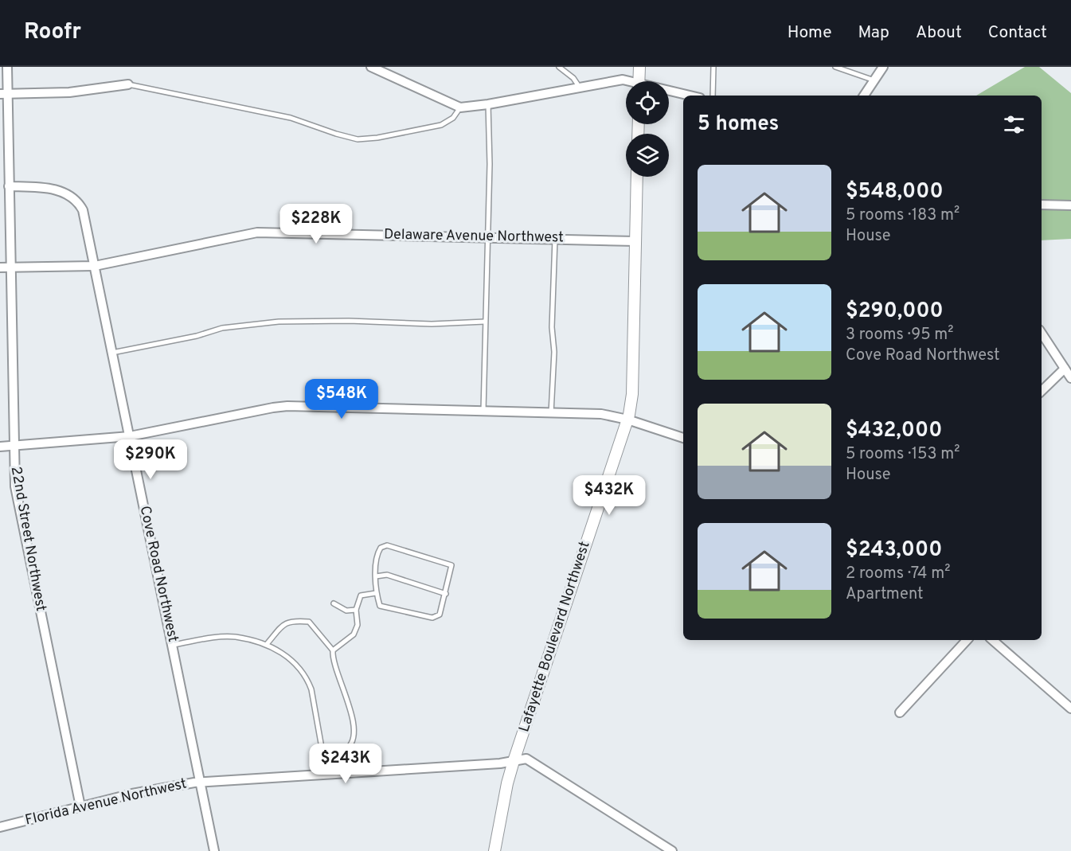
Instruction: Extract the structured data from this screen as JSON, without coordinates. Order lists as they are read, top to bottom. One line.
{"streets":{"main road":["Lafayette Boulevard Northwest"],"street":["Delaware Avenue Northwest","22nd Street Northwest","Cove Road Northwest","Florida Avenue Northwest"]},"crossings":[["Delaware Avenue Northwest","22nd Street Northwest"],["Delaware Avenue Northwest","Cove Road Northwest"],["Delaware Avenue Northwest","Lafayette Boulevard Northwest"],["22nd Street Northwest","Cove Road Northwest"],["22nd Street Northwest","Florida Avenue Northwest"],["Cove Road Northwest","Florida Avenue Northwest"],["Lafayette Boulevard Northwest","Florida Avenue Northwest"]],"page":{"header":"Roofr","nav":["Home","Map","About","Contact"],"heading":"5 homes","list":[{"name":"$548,000","note":"5 rooms · 183 m² · House"},{"name":"$290,000","note":"3 rooms · 95 m² · Cove Road Northwest"},{"name":"$432,000","note":"5 rooms · 153 m² · House"},{"name":"$243,000","note":"2 rooms · 74 m² · Apartment"}],"price":["$228K","$548K","$290K","$432K","$243K"]}}
